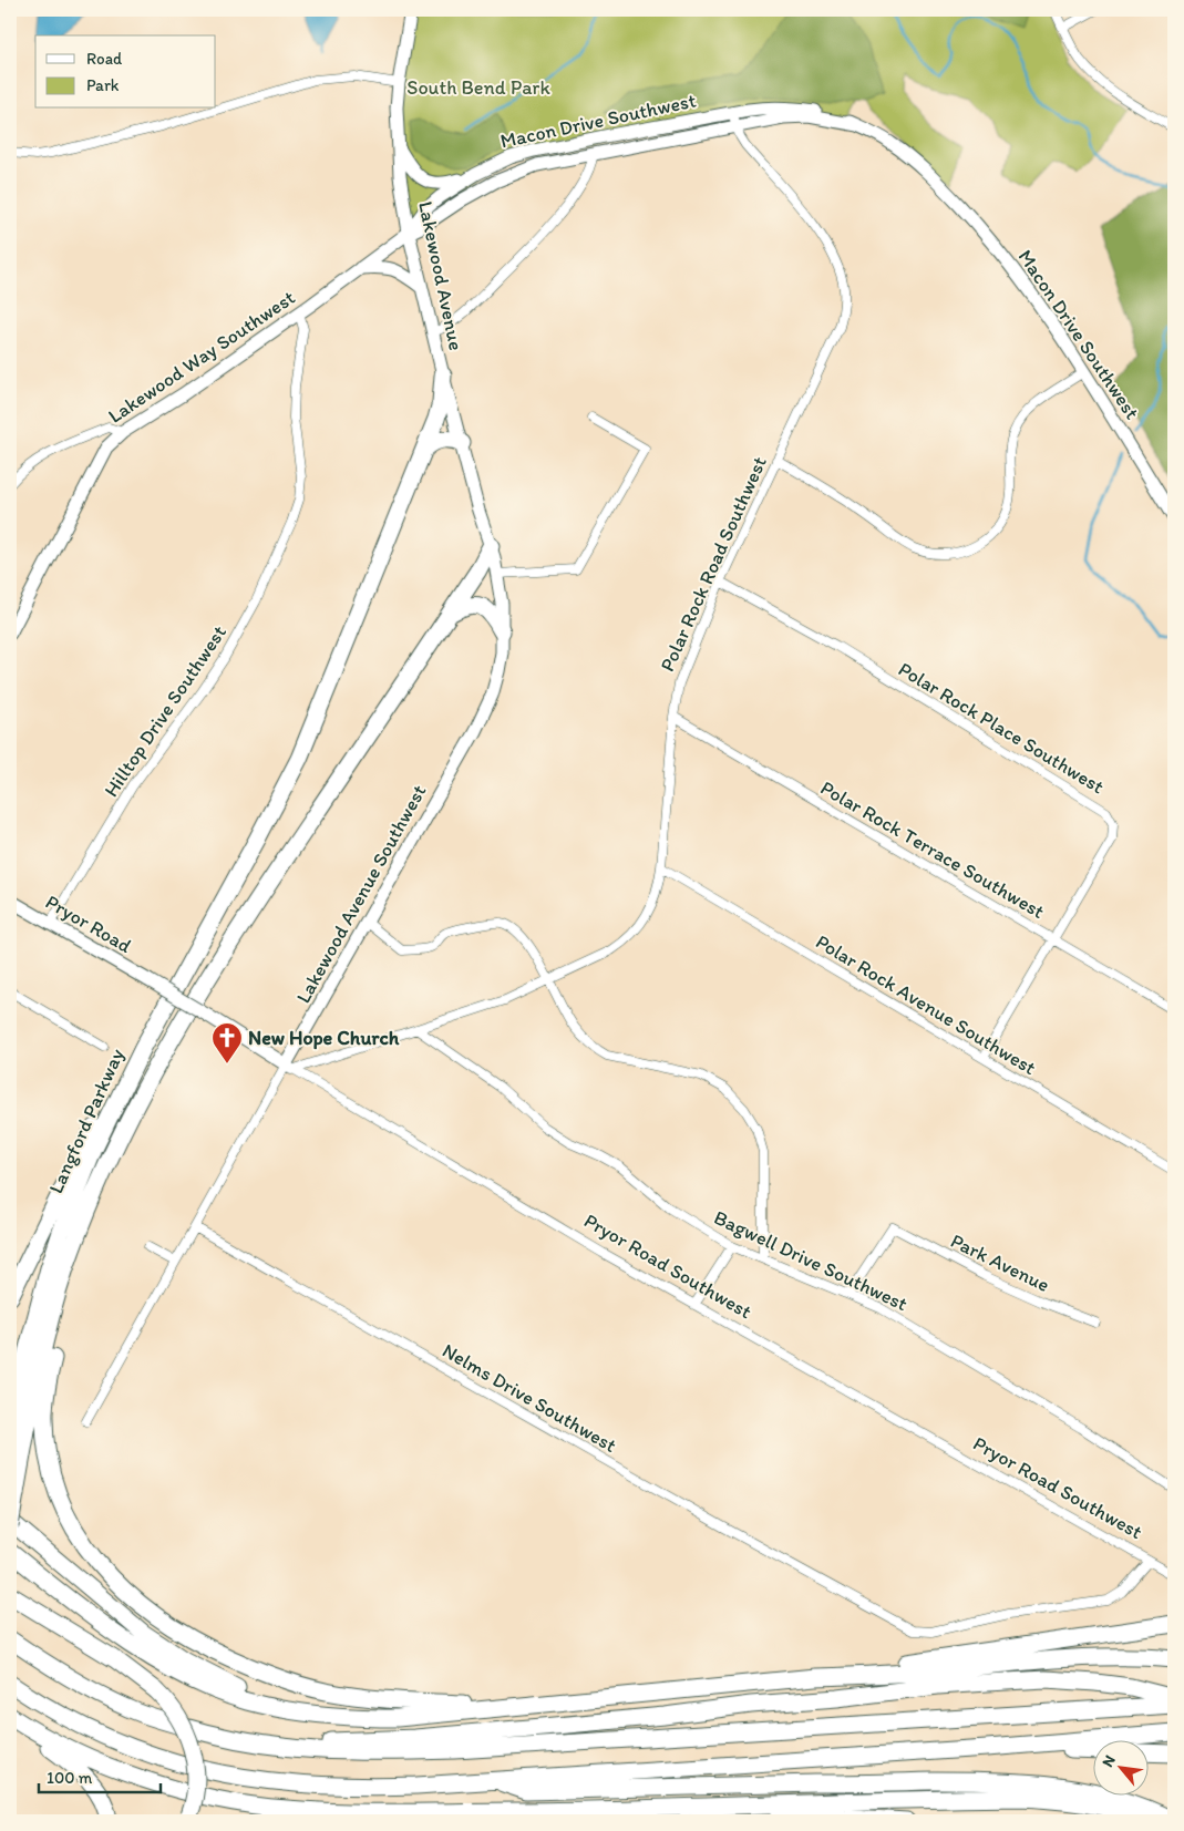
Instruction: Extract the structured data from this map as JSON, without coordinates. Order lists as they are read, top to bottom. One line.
{"streets":{"highway":["Langford Parkway"],"street":["Macon Drive Southwest","Lakewood Avenue","Lakewood Way Southwest","Polar Rock Road Southwest","Hilltop Drive Southwest","Polar Rock Place Southwest","Polar Rock Terrace Southwest","Lakewood Avenue Southwest","Pryor Road","Polar Rock Avenue Southwest","Bagwell Drive Southwest","Park Avenue","Pryor Road Southwest","Nelms Drive Southwest"]},"crossings":[["Macon Drive Southwest","Lakewood Avenue"],["Macon Drive Southwest","Lakewood Way Southwest"],["Macon Drive Southwest","Polar Rock Road Southwest"],["Lakewood Avenue","Lakewood Way Southwest"],["Lakewood Avenue","Lakewood Avenue Southwest"],["Lakewood Avenue","Langford Parkway"],["Lakewood Way Southwest","Hilltop Drive Southwest"],["Polar Rock Road Southwest","Polar Rock Place Southwest"],["Polar Rock Road Southwest","Polar Rock Terrace Southwest"],["Polar Rock Road Southwest","Lakewood Avenue Southwest"],["Polar Rock Road Southwest","Polar Rock Avenue Southwest"],["Polar Rock Road Southwest","Bagwell Drive Southwest"],["Polar Rock Road Southwest","Pryor Road Southwest"],["Hilltop Drive Southwest","Pryor Road"],["Polar Rock Place Southwest","Polar Rock Terrace Southwest"],["Polar Rock Place Southwest","Polar Rock Avenue Southwest"],["Lakewood Avenue Southwest","Langford Parkway"],["Lakewood Avenue Southwest","Pryor Road Southwest"],["Lakewood Avenue Southwest","Nelms Drive Southwest"],["Pryor Road","Pryor Road Southwest"],["Bagwell Drive Southwest","Park Avenue"],["Pryor Road Southwest","Nelms Drive Southwest"]],"parks":["South Bend Park"],"places":{"church":["New Hope Church"]},"legend":["Road","Park"],"scale_bar":"100 m","north":"top left"}
